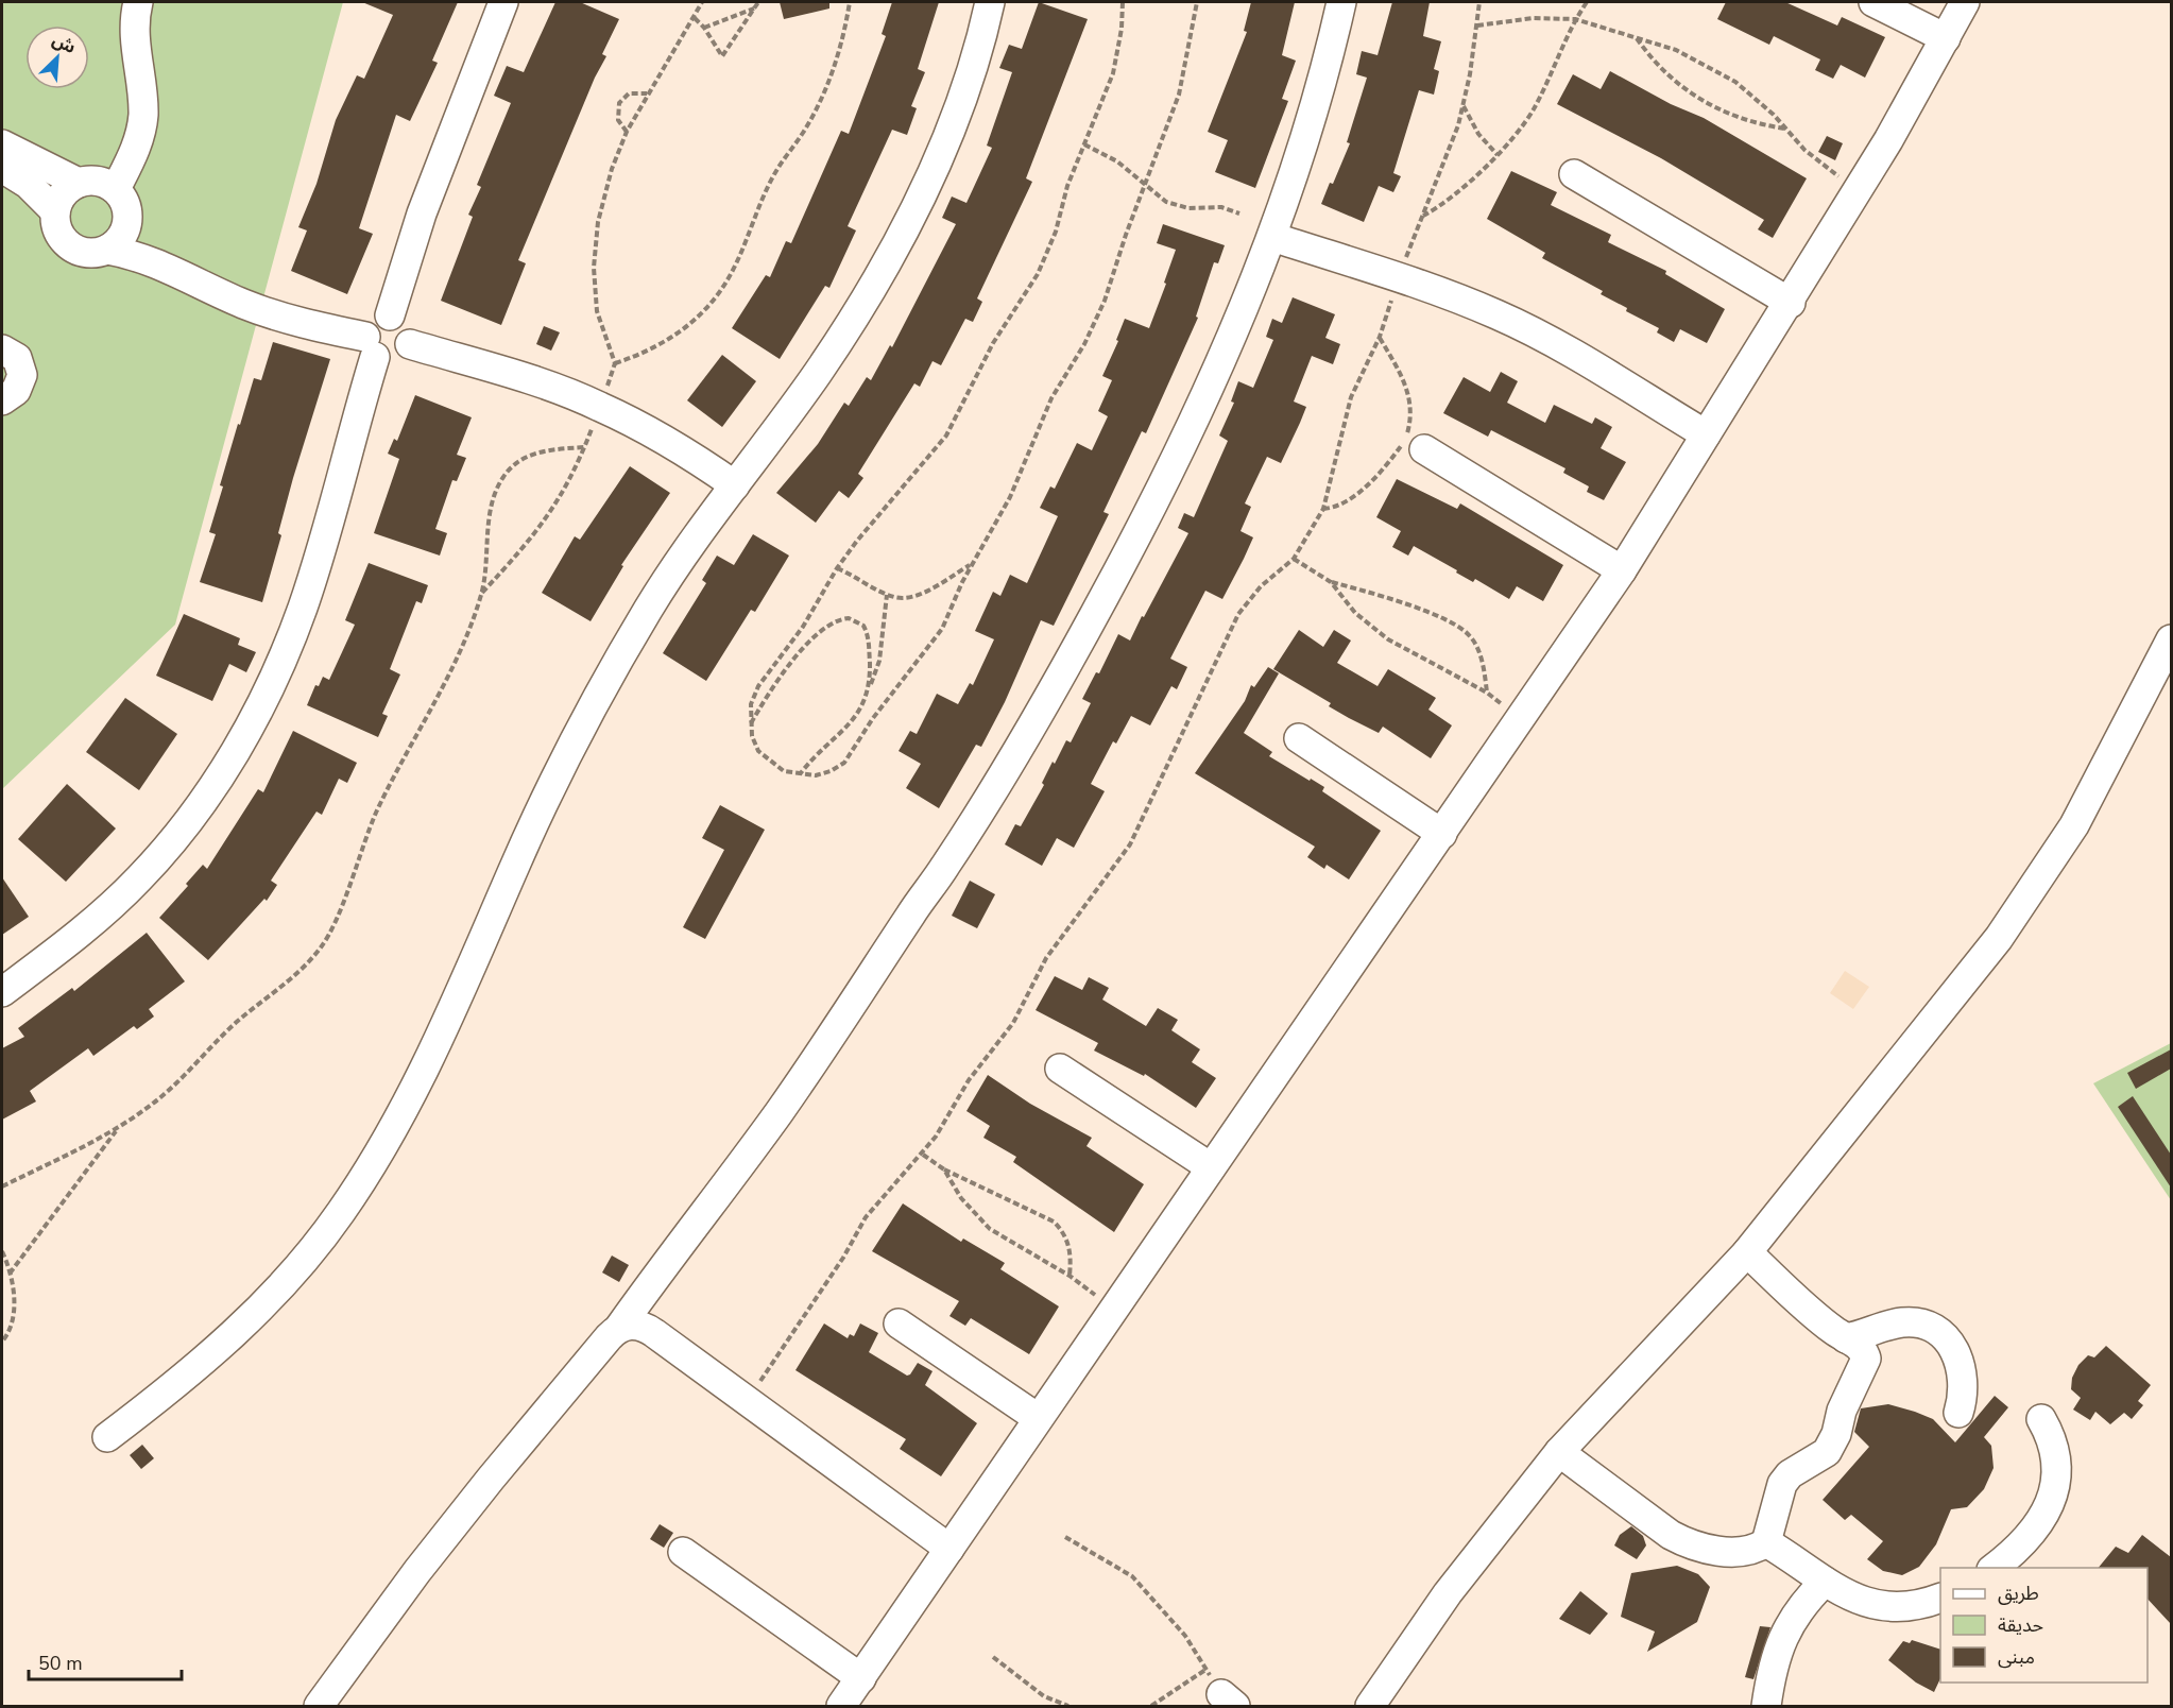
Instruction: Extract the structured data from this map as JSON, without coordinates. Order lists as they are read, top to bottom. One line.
{"legend":["طريق","حديقة","مبنى"],"scale_bar":"50 m","north":"top right"}
